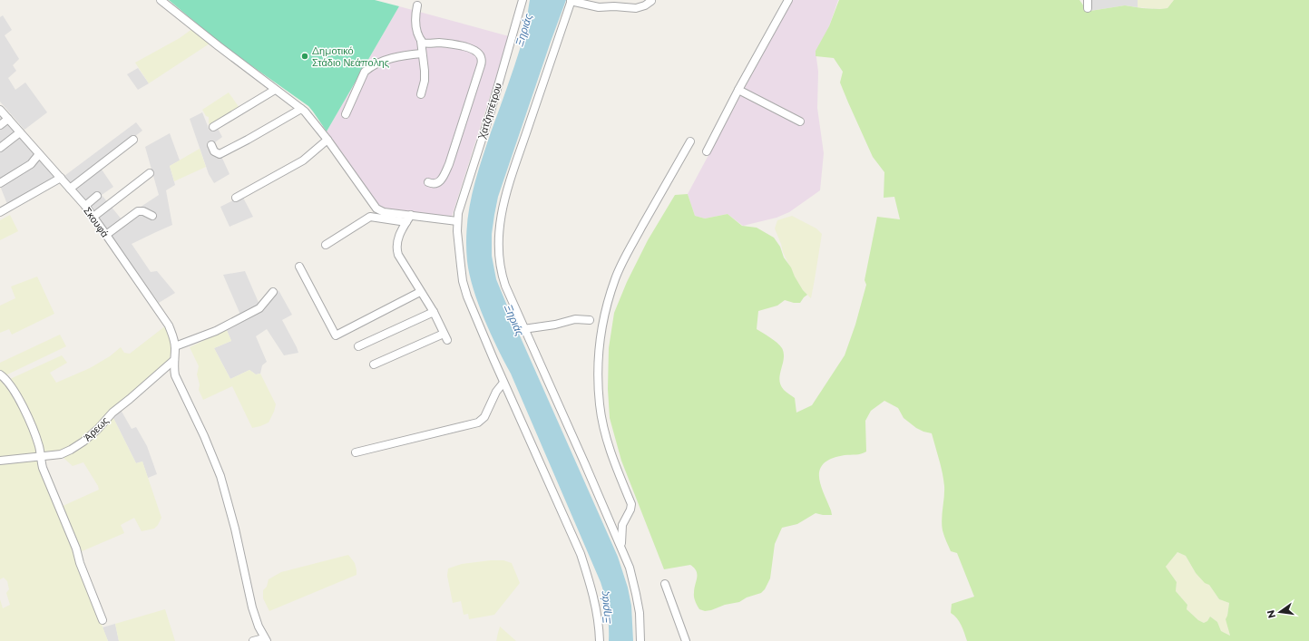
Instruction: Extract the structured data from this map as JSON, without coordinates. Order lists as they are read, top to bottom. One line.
{"streets":{"street":["Χατζηπέτρου","Σκουφά","Άρεως"]},"crossings":[["Σκουφά","Άρεως"]],"water":["Ξηριάς"],"places":["Δημοτικό Στάδιο Νεάπολης"],"north":"left"}
